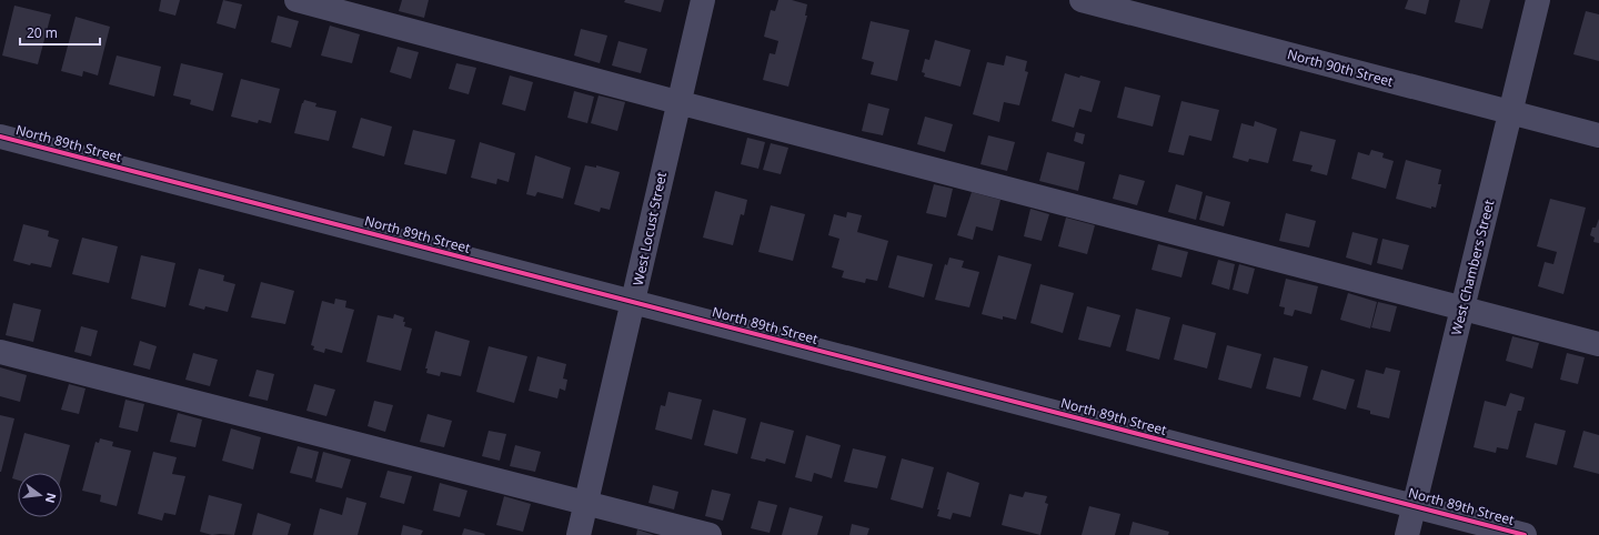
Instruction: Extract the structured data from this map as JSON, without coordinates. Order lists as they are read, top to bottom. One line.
{"streets":{"street":["North 90th Street","North 89th Street","West Locust Street","West Chambers Street"]},"crossings":[["North 90th Street","West Chambers Street"],["North 89th Street","West Locust Street"],["North 89th Street","West Chambers Street"]],"scale_bar":"20 m","north":"right"}
